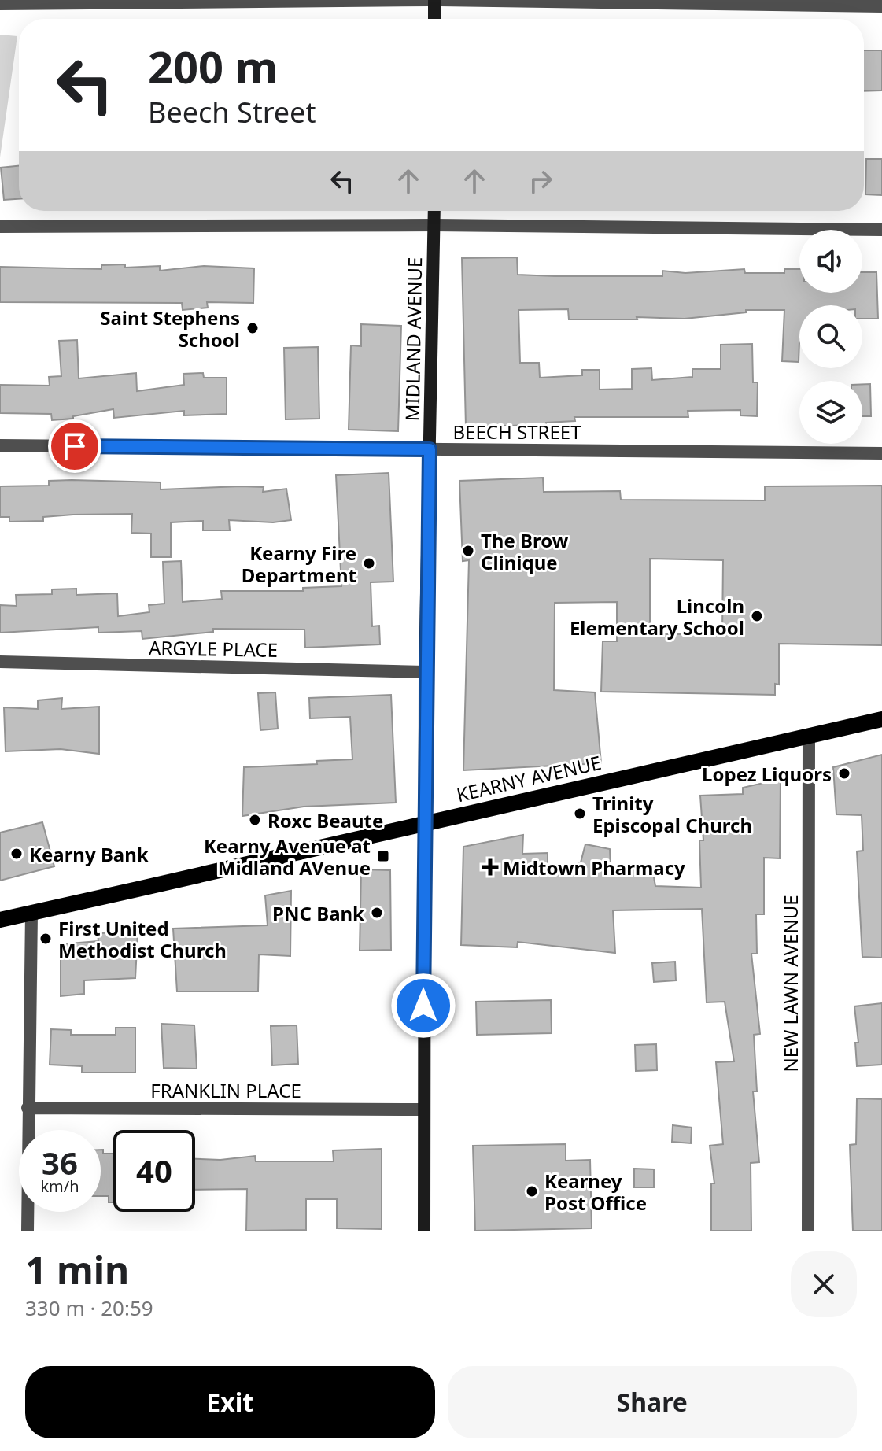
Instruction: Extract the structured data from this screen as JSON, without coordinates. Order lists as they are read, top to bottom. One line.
{"streets":{"main road":["KEARNY AVENUE"],"street":["MIDLAND AVENUE","BEECH STREET","ARGYLE PLACE","NEW LAWN AVENUE","FRANKLIN PLACE"]},"crossings":[["MIDLAND AVENUE","BEECH STREET"],["MIDLAND AVENUE","ARGYLE PLACE"],["MIDLAND AVENUE","KEARNY AVENUE"],["MIDLAND AVENUE","FRANKLIN PLACE"],["KEARNY AVENUE","NEW LAWN AVENUE"]],"places":{"other":["Saint Stephens School","The Brow Clinique","Kearny Fire Department","Lincoln Elementary School","Lopez Liquors","Trinity Episcopal Church","Roxc Beaute","Kearny Bank","PNC Bank","First United Methodist Church","Kearney Post Office"],"transit":["Kearny Avenue at Midland AVenue"],"health":["Midtown Pharmacy"]},"page":{"turn":["200 m","Beech Street"],"speed":"36 km/h","limit":"40","heading":["1 min","330 m · 20:59"],"buttons":["Exit","Share"]}}
